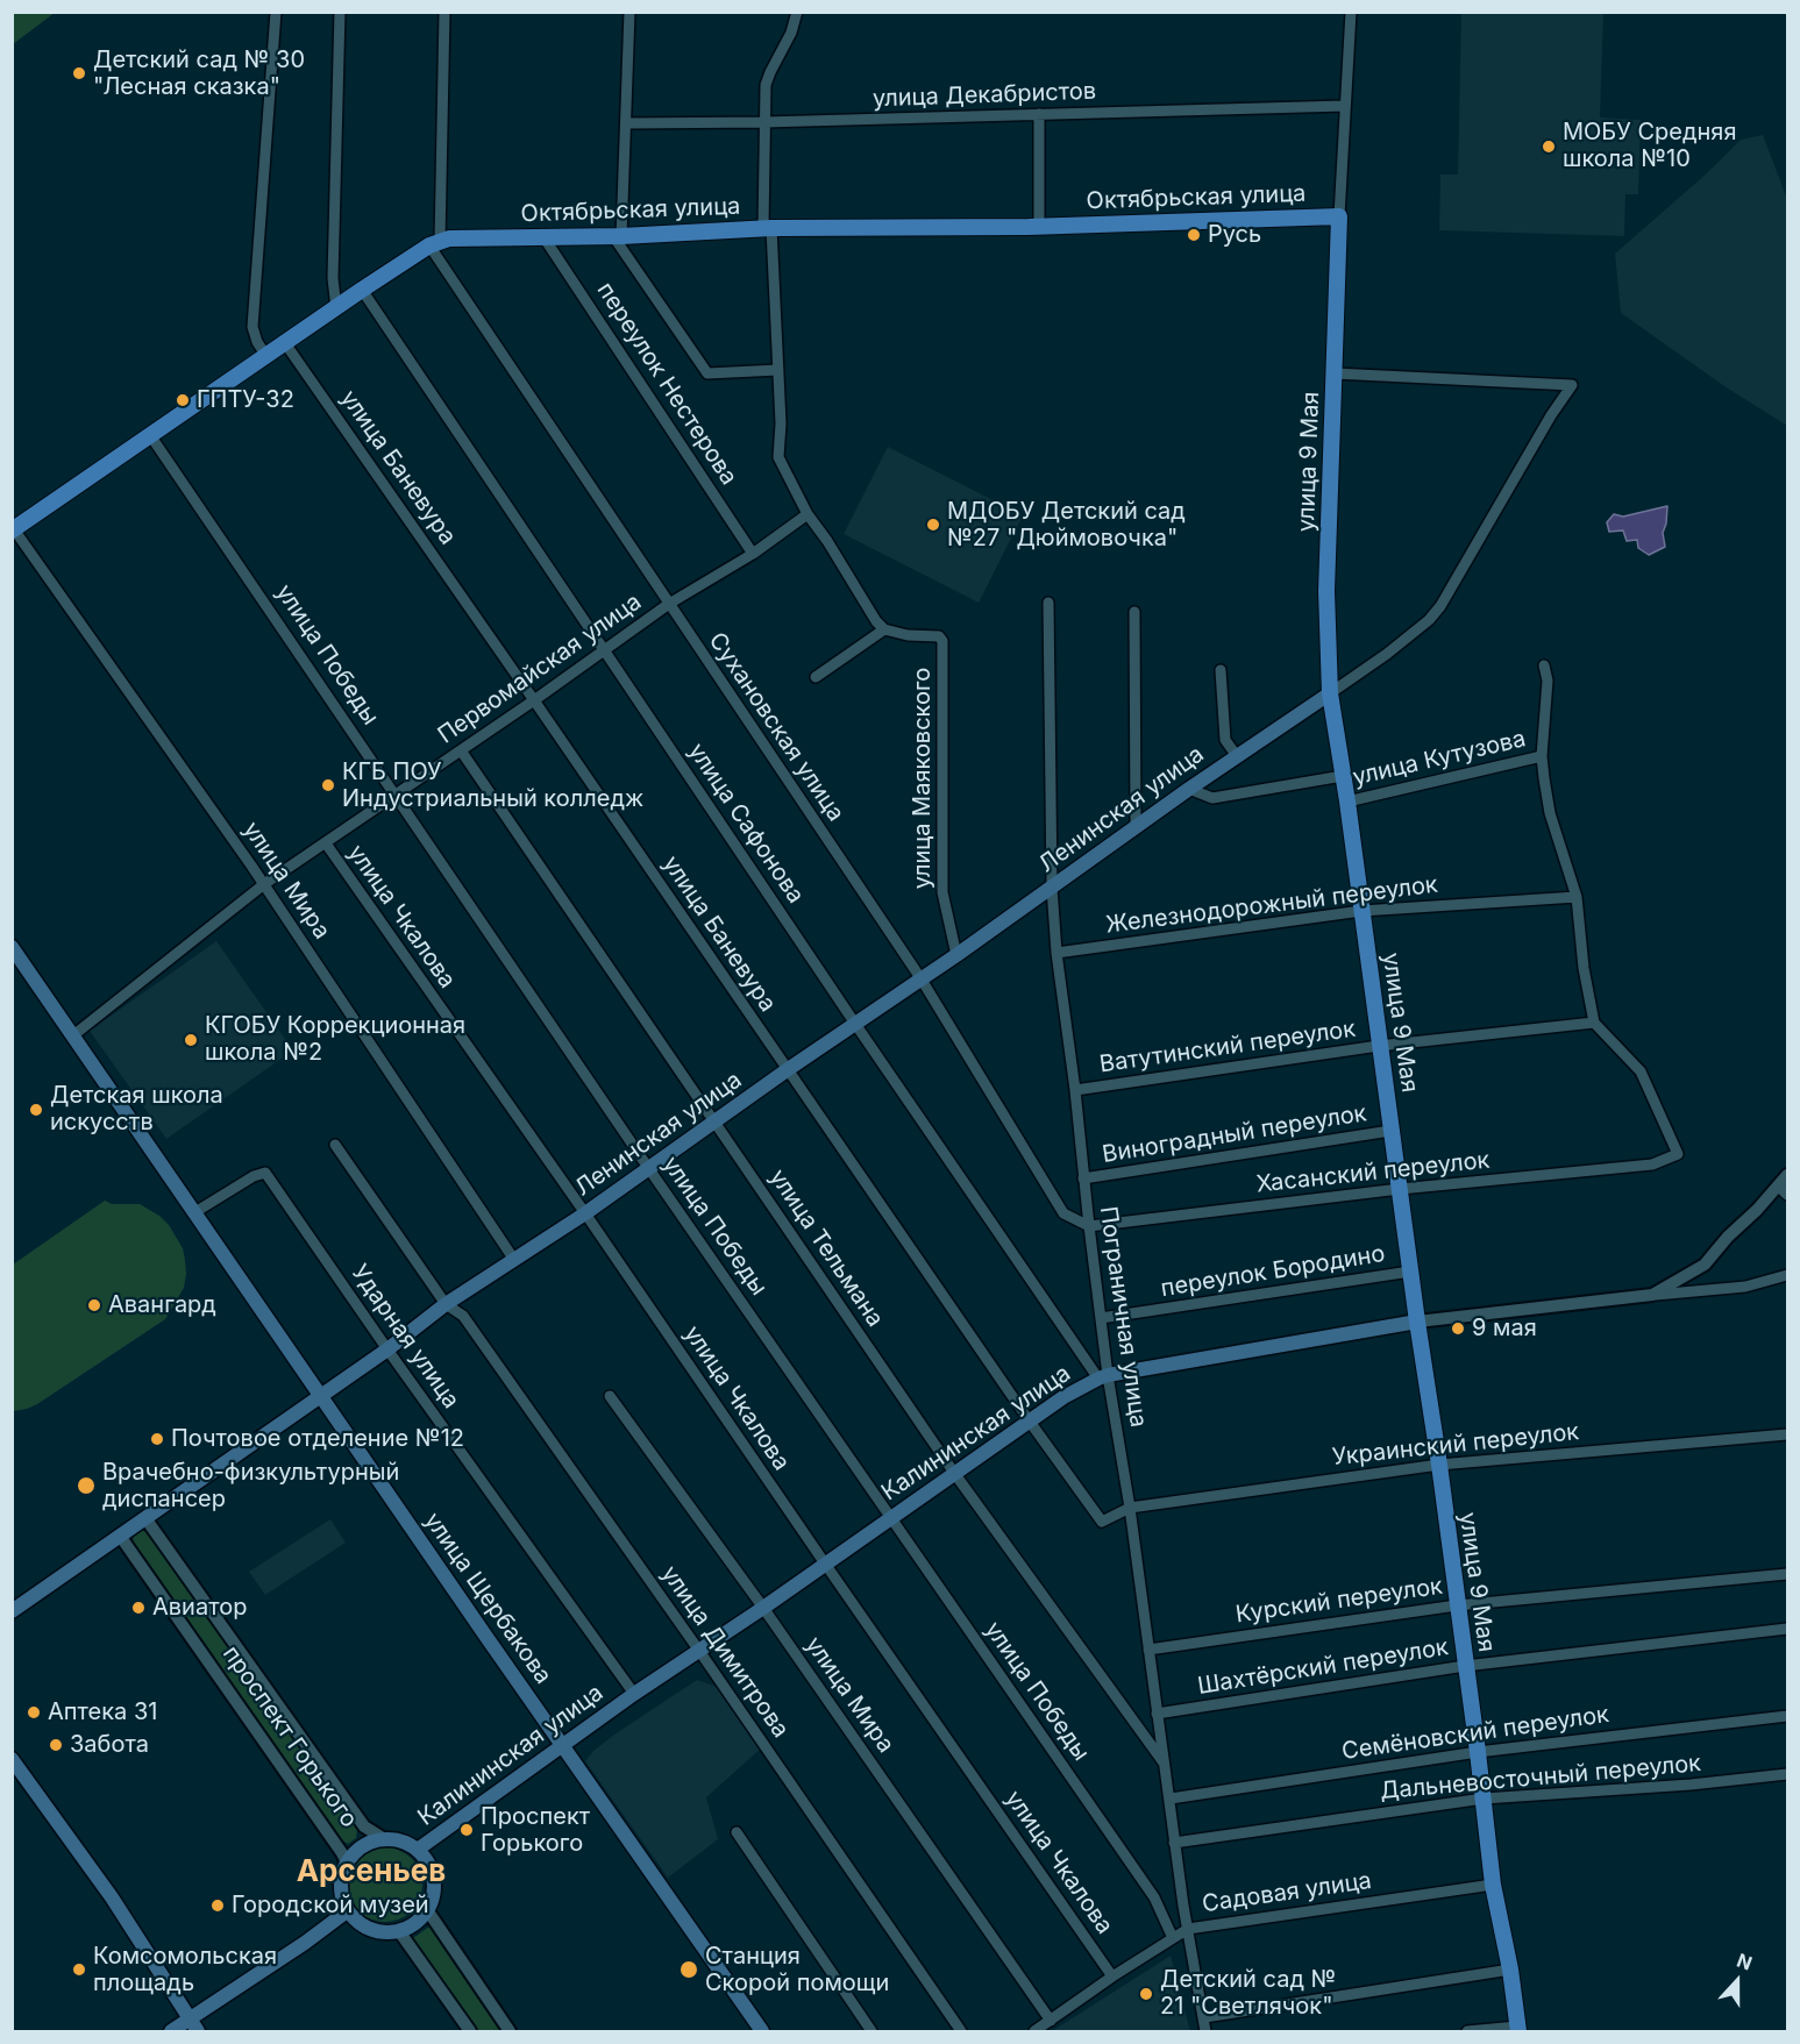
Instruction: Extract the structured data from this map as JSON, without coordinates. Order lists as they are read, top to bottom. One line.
{"streets":{"main road":["Октябрьская улица","улица 9 Мая","Ленинская улица","Калининская улица","улица Щербакова","проспект Горького"],"street":["улица Декабристов","переулок Нестерова","улица Баневура","улица Победы","Первомайская улица","Сухановская улица","улица Кутузова","улица Маяковского","улица Сафонова","улица Мира","Железнодорожный переулок","улица Чкалова","Ватутинский переулок","Виноградный переулок","Хасанский переулок","улица Тельмана","переулок Бородино","Пограничная улица","Ударная улица","Украинский переулок","Курский переулок","улица Димитрова","Шахтёрский переулок","Семёновский переулок","Дальневосточный переулок","Садовая улица"]},"crossings":[["улица Декабристов","улица 9 Мая"],["Октябрьская улица","переулок Нестерова"],["Октябрьская улица","улица 9 Мая"],["Октябрьская улица","улица Баневура"],["Октябрьская улица","улица Победы"],["Октябрьская улица","Сухановская улица"],["Октябрьская улица","улица Сафонова"],["Октябрьская улица","улица Мира"],["переулок Нестерова","Первомайская улица"],["улица 9 Мая","улица Кутузова"],["улица 9 Мая","Ленинская улица"],["улица 9 Мая","Железнодорожный переулок"],["улица 9 Мая","Ватутинский переулок"],["улица 9 Мая","Виноградный переулок"],["улица 9 Мая","Хасанский переулок"],["улица 9 Мая","переулок Бородино"],["улица 9 Мая","Калининская улица"],["улица 9 Мая","Украинский переулок"],["улица 9 Мая","Курский переулок"],["улица 9 Мая","Шахтёрский переулок"],["улица 9 Мая","Семёновский переулок"],["улица 9 Мая","Дальневосточный переулок"],["улица 9 Мая","Садовая улица"],["улица Баневура","Первомайская улица"],["улица Баневура","Ленинская улица"],["улица Баневура","Пограничная улица"],["улица Баневура","Калининская улица"],["улица Баневура","Украинский переулок"],["улица Победы","Первомайская улица"],["улица Победы","Ленинская улица"],["улица Победы","Калининская улица"],["улица Победы","Садовая улица"],["Первомайская улица","Сухановская улица"],["Первомайская улица","улица Сафонова"],["Первомайская улица","улица Мира"],["Первомайская улица","улица Чкалова"],["Первомайская улица","улица Тельмана"],["Первомайская улица","улица Щербакова"],["Сухановская улица","Ленинская улица"],["Сухановская улица","Хасанский переулок"],["Сухановская улица","Пограничная улица"],["улица Кутузова","Ленинская улица"],["улица Маяковского","Ленинская улица"],["Ленинская улица","улица Сафонова"],["Ленинская улица","улица Мира"],["Ленинская улица","улица Чкалова"],["Ленинская улица","улица Тельмана"],["Ленинская улица","Пограничная улица"],["Ленинская улица","Ударная улица"],["Ленинская улица","улица Щербакова"],["Ленинская улица","улица Димитрова"],["Ленинская улица","проспект Горького"],["улица Сафонова","Пограничная улица"],["улица Сафонова","Калининская улица"],["улица Мира","Калининская улица"],["улица Мира","Садовая улица"],["Железнодорожный переулок","Пограничная улица"],["улица Чкалова","Калининская улица"],["улица Чкалова","Садовая улица"],["Ватутинский переулок","Хасанский переулок"],["Ватутинский переулок","Пограничная улица"],["Виноградный переулок","Пограничная улица"],["Хасанский переулок","Пограничная улица"],["улица Тельмана","Пограничная улица"],["улица Тельмана","Калининская улица"],["переулок Бородино","Пограничная улица"],["Пограничная улица","Калининская улица"],["Пограничная улица","Украинский переулок"],["Пограничная улица","Курский переулок"],["Пограничная улица","Шахтёрский переулок"],["Пограничная улица","Семёновский переулок"],["Пограничная улица","Дальневосточный переулок"],["Пограничная улица","Садовая улица"],["Ударная улица","Калининская улица"],["Ударная улица","улица Щербакова"],["Калининская улица","улица Щербакова"],["Калининская улица","улица Димитрова"],["Калининская улица","проспект Горького"]],"districts":["Арсеньев"],"places":["Детский сад № 30 \"Лесная сказка\"","МОБУ Средняя школа №10","Русь","ГПТУ-32","МДОБУ Детский сад №27 \"Дюймовочка\"","КГБ ПОУ Индустриальный колледж","КГОБУ Коррекционная школа №2","Детская школа искусств","Авангард","9 мая","Почтовое отделение №12","Врачебно-физкультурный диспансер","Авиатор","Аптека 31","Забота","Проспект Горького","Городской музей","Комсомольская площадь","Станция Скорой помощи","Детский сад № 21 \"Светлячок\""],"north":"top"}
